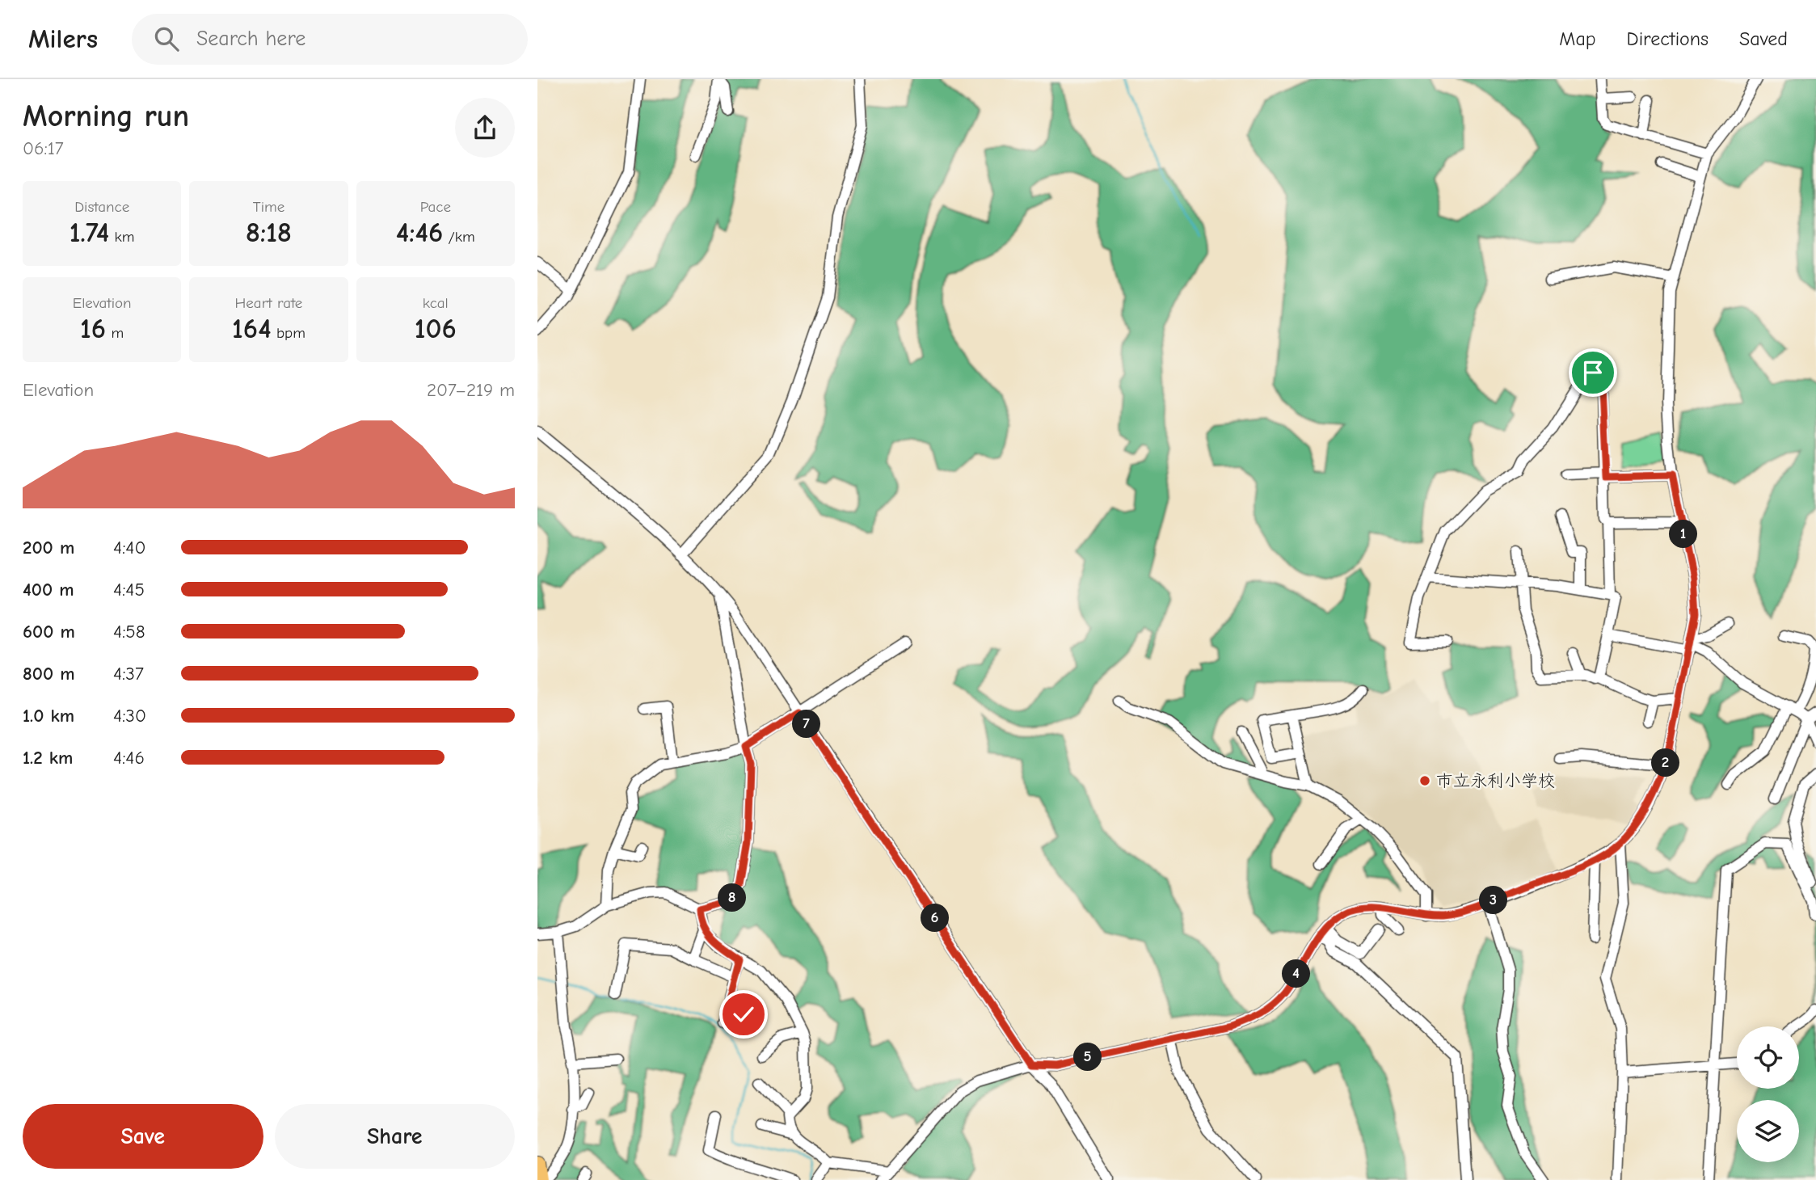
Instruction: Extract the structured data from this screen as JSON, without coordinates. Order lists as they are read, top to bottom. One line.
{"places":["市立永利小学校"],"page":{"header":"Milers","search":"Search here","nav":["Map","Directions","Saved"],"heading":["Morning run","06:17"],"stats":[["Distance","1.74 km"],["Time","8:18"],["Pace","4:46 /km"],["Elevation","16 m"],["Heart rate","164 bpm"],["kcal","106"]],"chart":["Elevation","207–219 m"],"pins":["1","7","2","8","3","6","4","5"],"list":[{"name":"200 m","note":"4:40"},{"name":"400 m","note":"4:45"},{"name":"600 m","note":"4:58"},{"name":"800 m","note":"4:37"},{"name":"1.0 km","note":"4:30"},{"name":"1.2 km","note":"4:46"}],"buttons":["Save","Share"]}}
